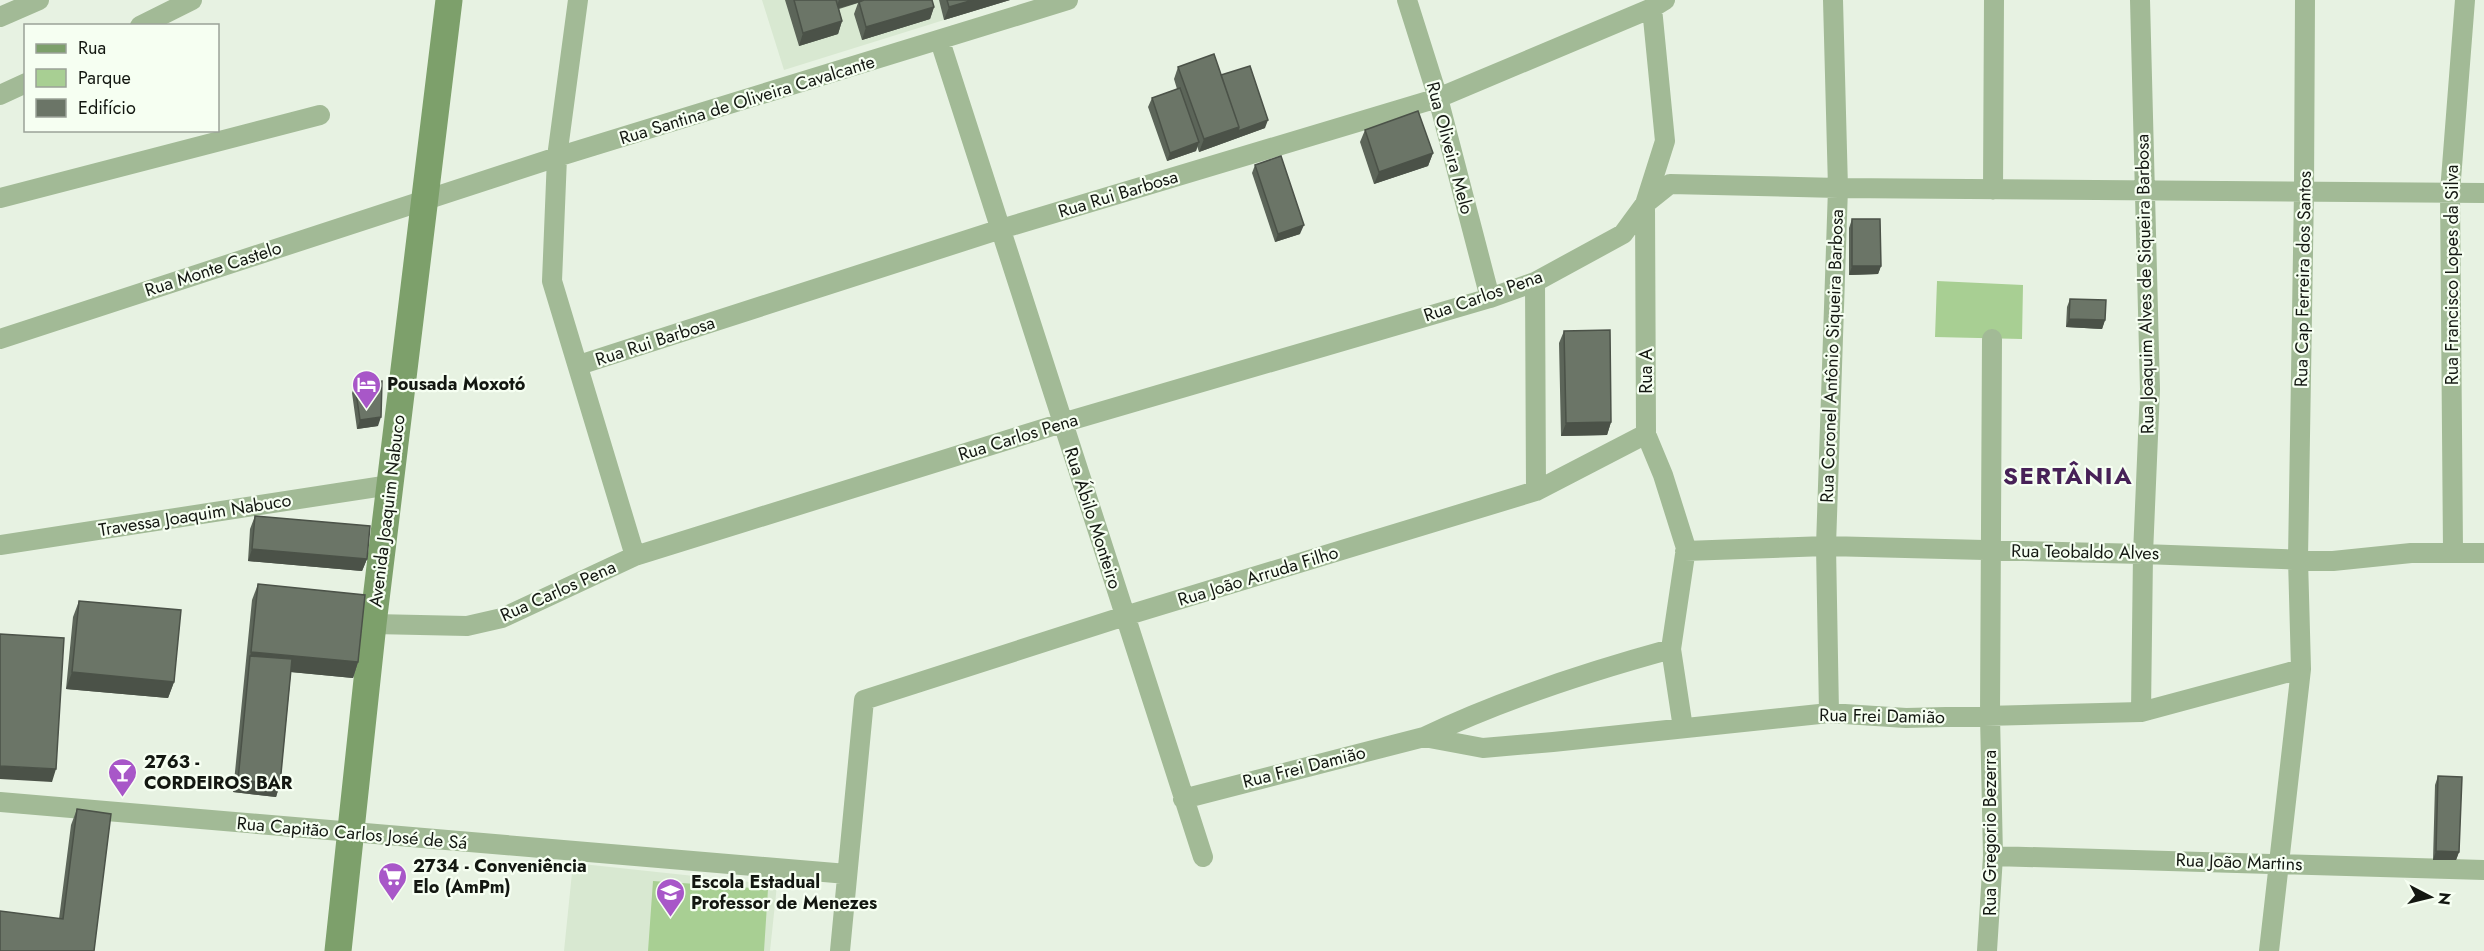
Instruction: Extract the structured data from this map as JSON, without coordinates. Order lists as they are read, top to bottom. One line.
{"streets":{"main road":["Avenida Joaquim Nabuco"],"street":["Rua Santina de Oliveira Cavalcante","Rua Oliveira Melo","Rua Rui Barbosa","Rua Monte Castelo","Rua Francisco Lopes da Silva","Rua Cap Ferreira dos Santos","Rua Joaquim Alves de Siqueira Barbosa","Rua Carlos Pena","Rua Coronel Antônio Siqueira Barbosa","Rua A","Travessa Joaquim Nabuco","Rua Ábilo Monteiro","Rua Teobaldo Alves","Rua João Arruda Filho","Rua Frei Damião","Rua Capitão Carlos José de Sá","Rua Gregorio Bezerra","Rua João Martins"]},"crossings":[["Rua Santina de Oliveira Cavalcante","Rua Monte Castelo"],["Rua Santina de Oliveira Cavalcante","Avenida Joaquim Nabuco"],["Rua Santina de Oliveira Cavalcante","Rua Ábilo Monteiro"],["Rua Oliveira Melo","Rua Rui Barbosa"],["Rua Oliveira Melo","Rua Carlos Pena"],["Rua Rui Barbosa","Rua A"],["Rua Rui Barbosa","Rua Ábilo Monteiro"],["Rua Monte Castelo","Avenida Joaquim Nabuco"],["Rua Francisco Lopes da Silva","Rua Teobaldo Alves"],["Rua Cap Ferreira dos Santos","Rua Teobaldo Alves"],["Rua Cap Ferreira dos Santos","Rua Frei Damião"],["Rua Cap Ferreira dos Santos","Rua João Martins"],["Rua Joaquim Alves de Siqueira Barbosa","Rua Teobaldo Alves"],["Rua Joaquim Alves de Siqueira Barbosa","Rua Frei Damião"],["Rua Carlos Pena","Rua A"],["Rua Carlos Pena","Avenida Joaquim Nabuco"],["Rua Carlos Pena","Rua Ábilo Monteiro"],["Rua Coronel Antônio Siqueira Barbosa","Rua Teobaldo Alves"],["Rua Coronel Antônio Siqueira Barbosa","Rua Frei Damião"],["Rua A","Rua Teobaldo Alves"],["Rua A","Rua João Arruda Filho"],["Rua A","Rua Frei Damião"],["Avenida Joaquim Nabuco","Travessa Joaquim Nabuco"],["Avenida Joaquim Nabuco","Rua Capitão Carlos José de Sá"],["Rua Ábilo Monteiro","Rua João Arruda Filho"],["Rua Ábilo Monteiro","Rua Frei Damião"],["Rua Teobaldo Alves","Rua Gregorio Bezerra"],["Rua João Arruda Filho","Rua Capitão Carlos José de Sá"],["Rua Frei Damião","Rua Gregorio Bezerra"],["Rua Gregorio Bezerra","Rua João Martins"]],"districts":["SERTÂNIA"],"places":{"hotel":["Pousada Moxotó"],"bar":["2763 - CORDEIROS BAR"],"supermarket":["2734 - Conveniência Elo (AmPm)"],"school or university":["Escola Estadual Professor de Menezes"]},"legend":["Rua","Parque","Edifício"],"north":"right"}
